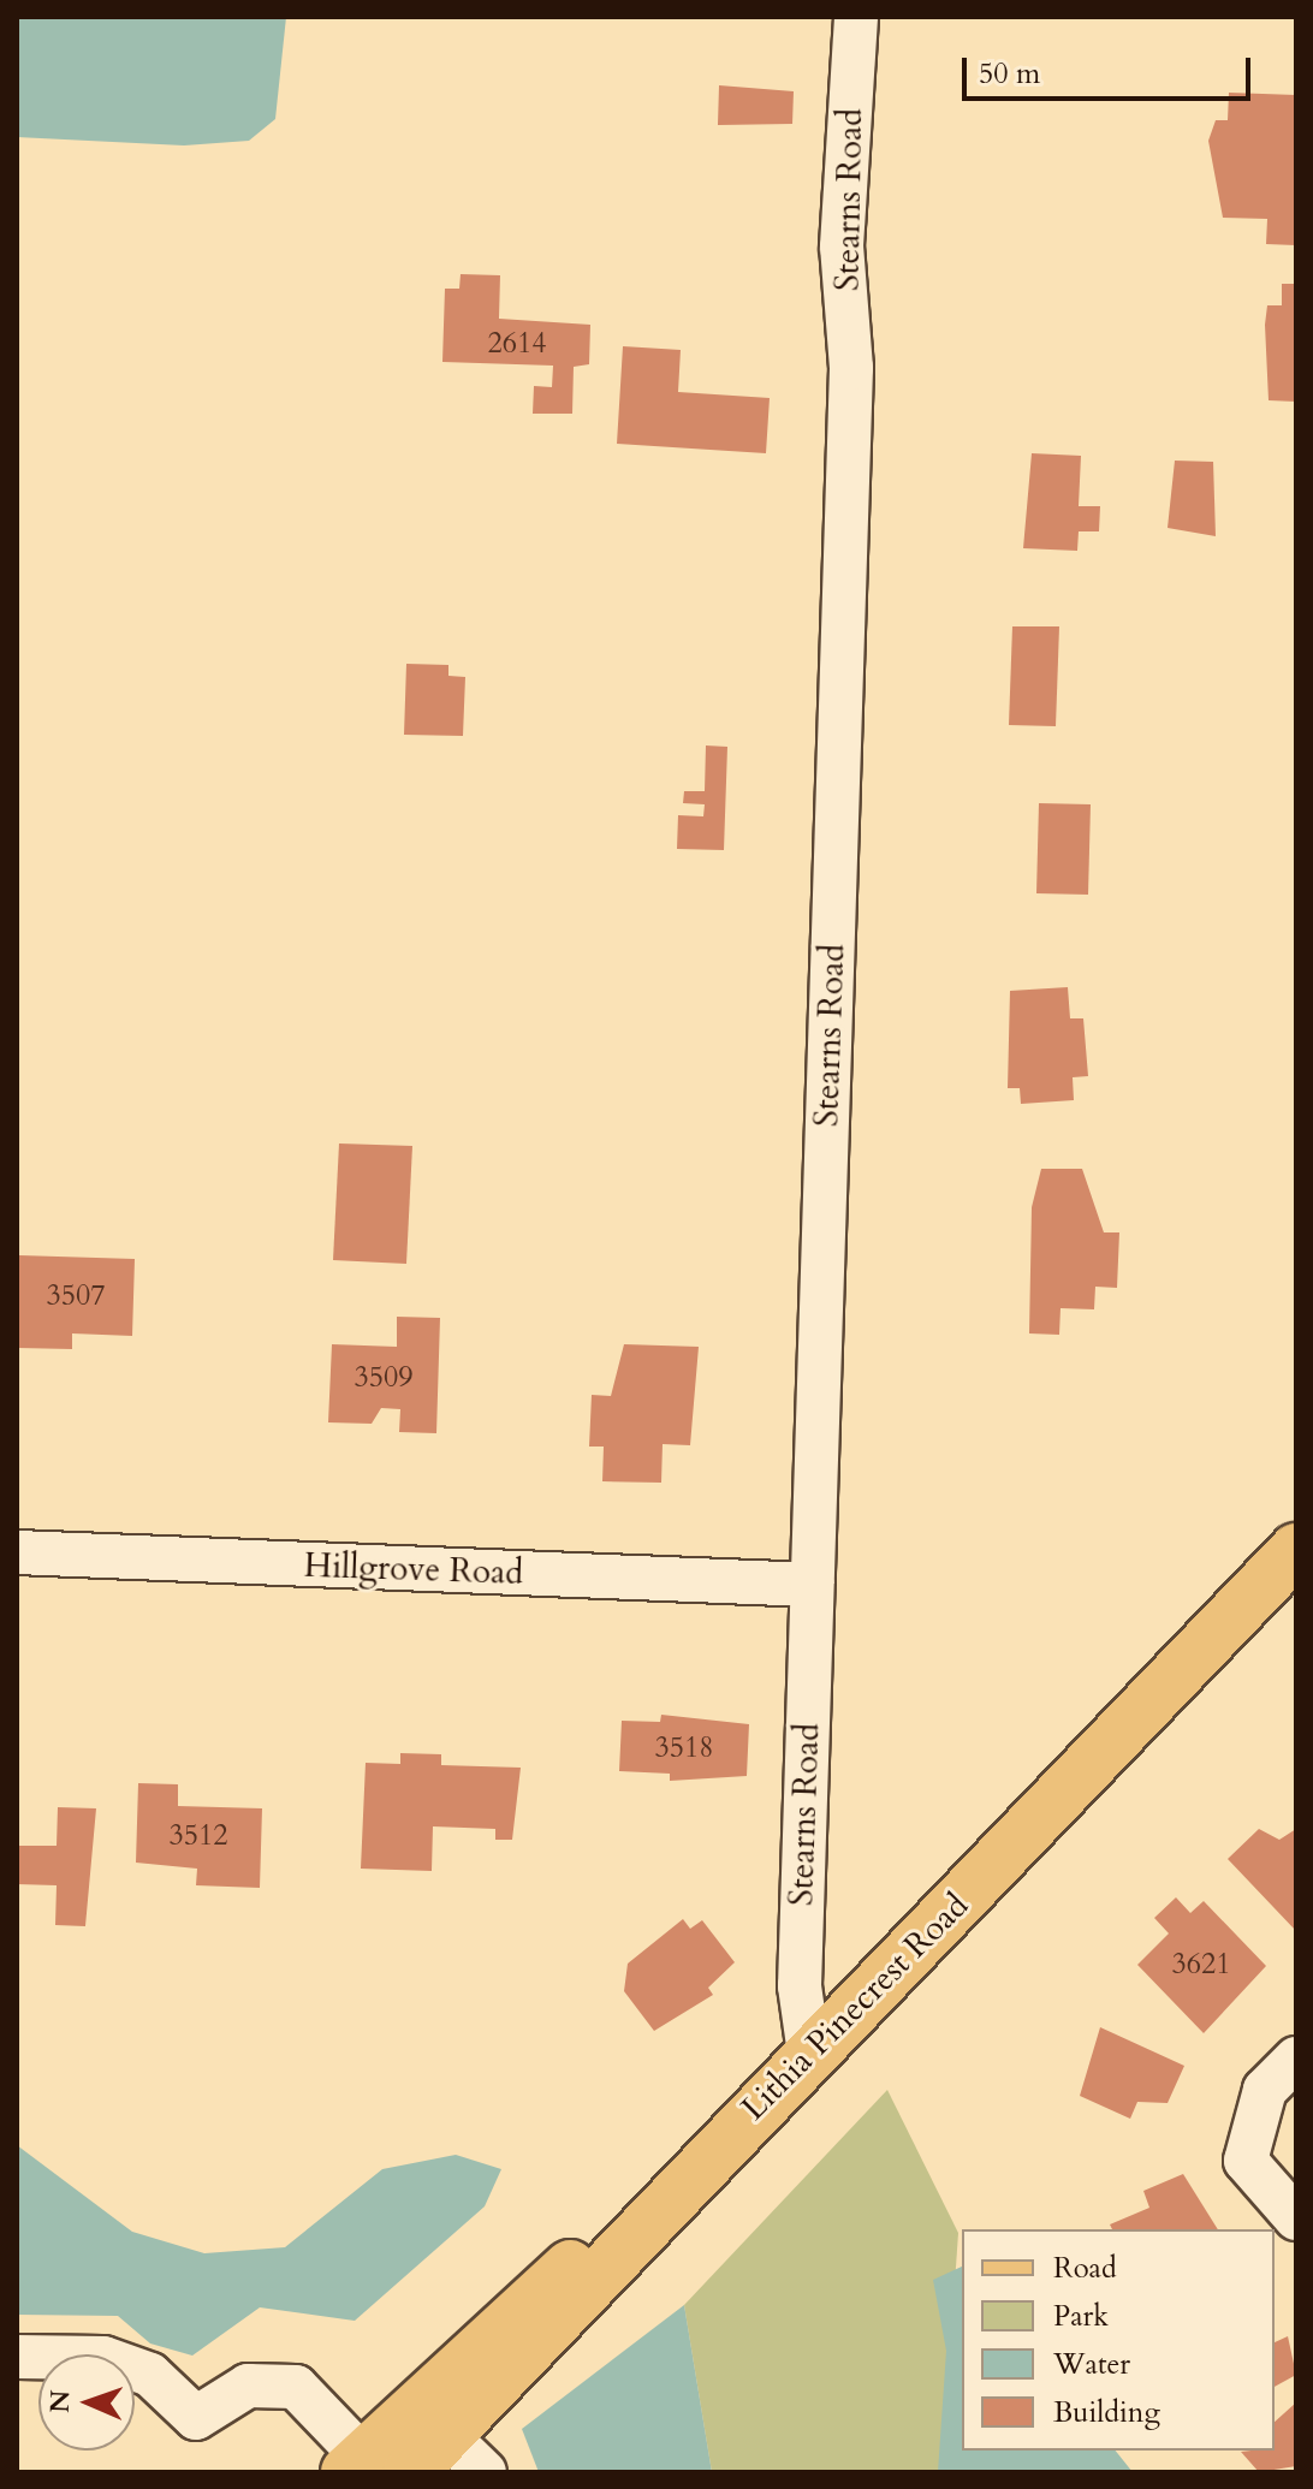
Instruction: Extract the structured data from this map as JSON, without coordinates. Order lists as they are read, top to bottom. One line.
{"streets":{"main road":["Lithia Pinecrest Road"],"street":["Stearns Road","Hillgrove Road"]},"crossings":[["Stearns Road","Hillgrove Road"],["Stearns Road","Lithia Pinecrest Road"]],"house_numbers":["2614","3507","3509","3518","3512","3621"],"legend":["Road","Park","Water","Building"],"scale_bar":"50 m","north":"left"}
